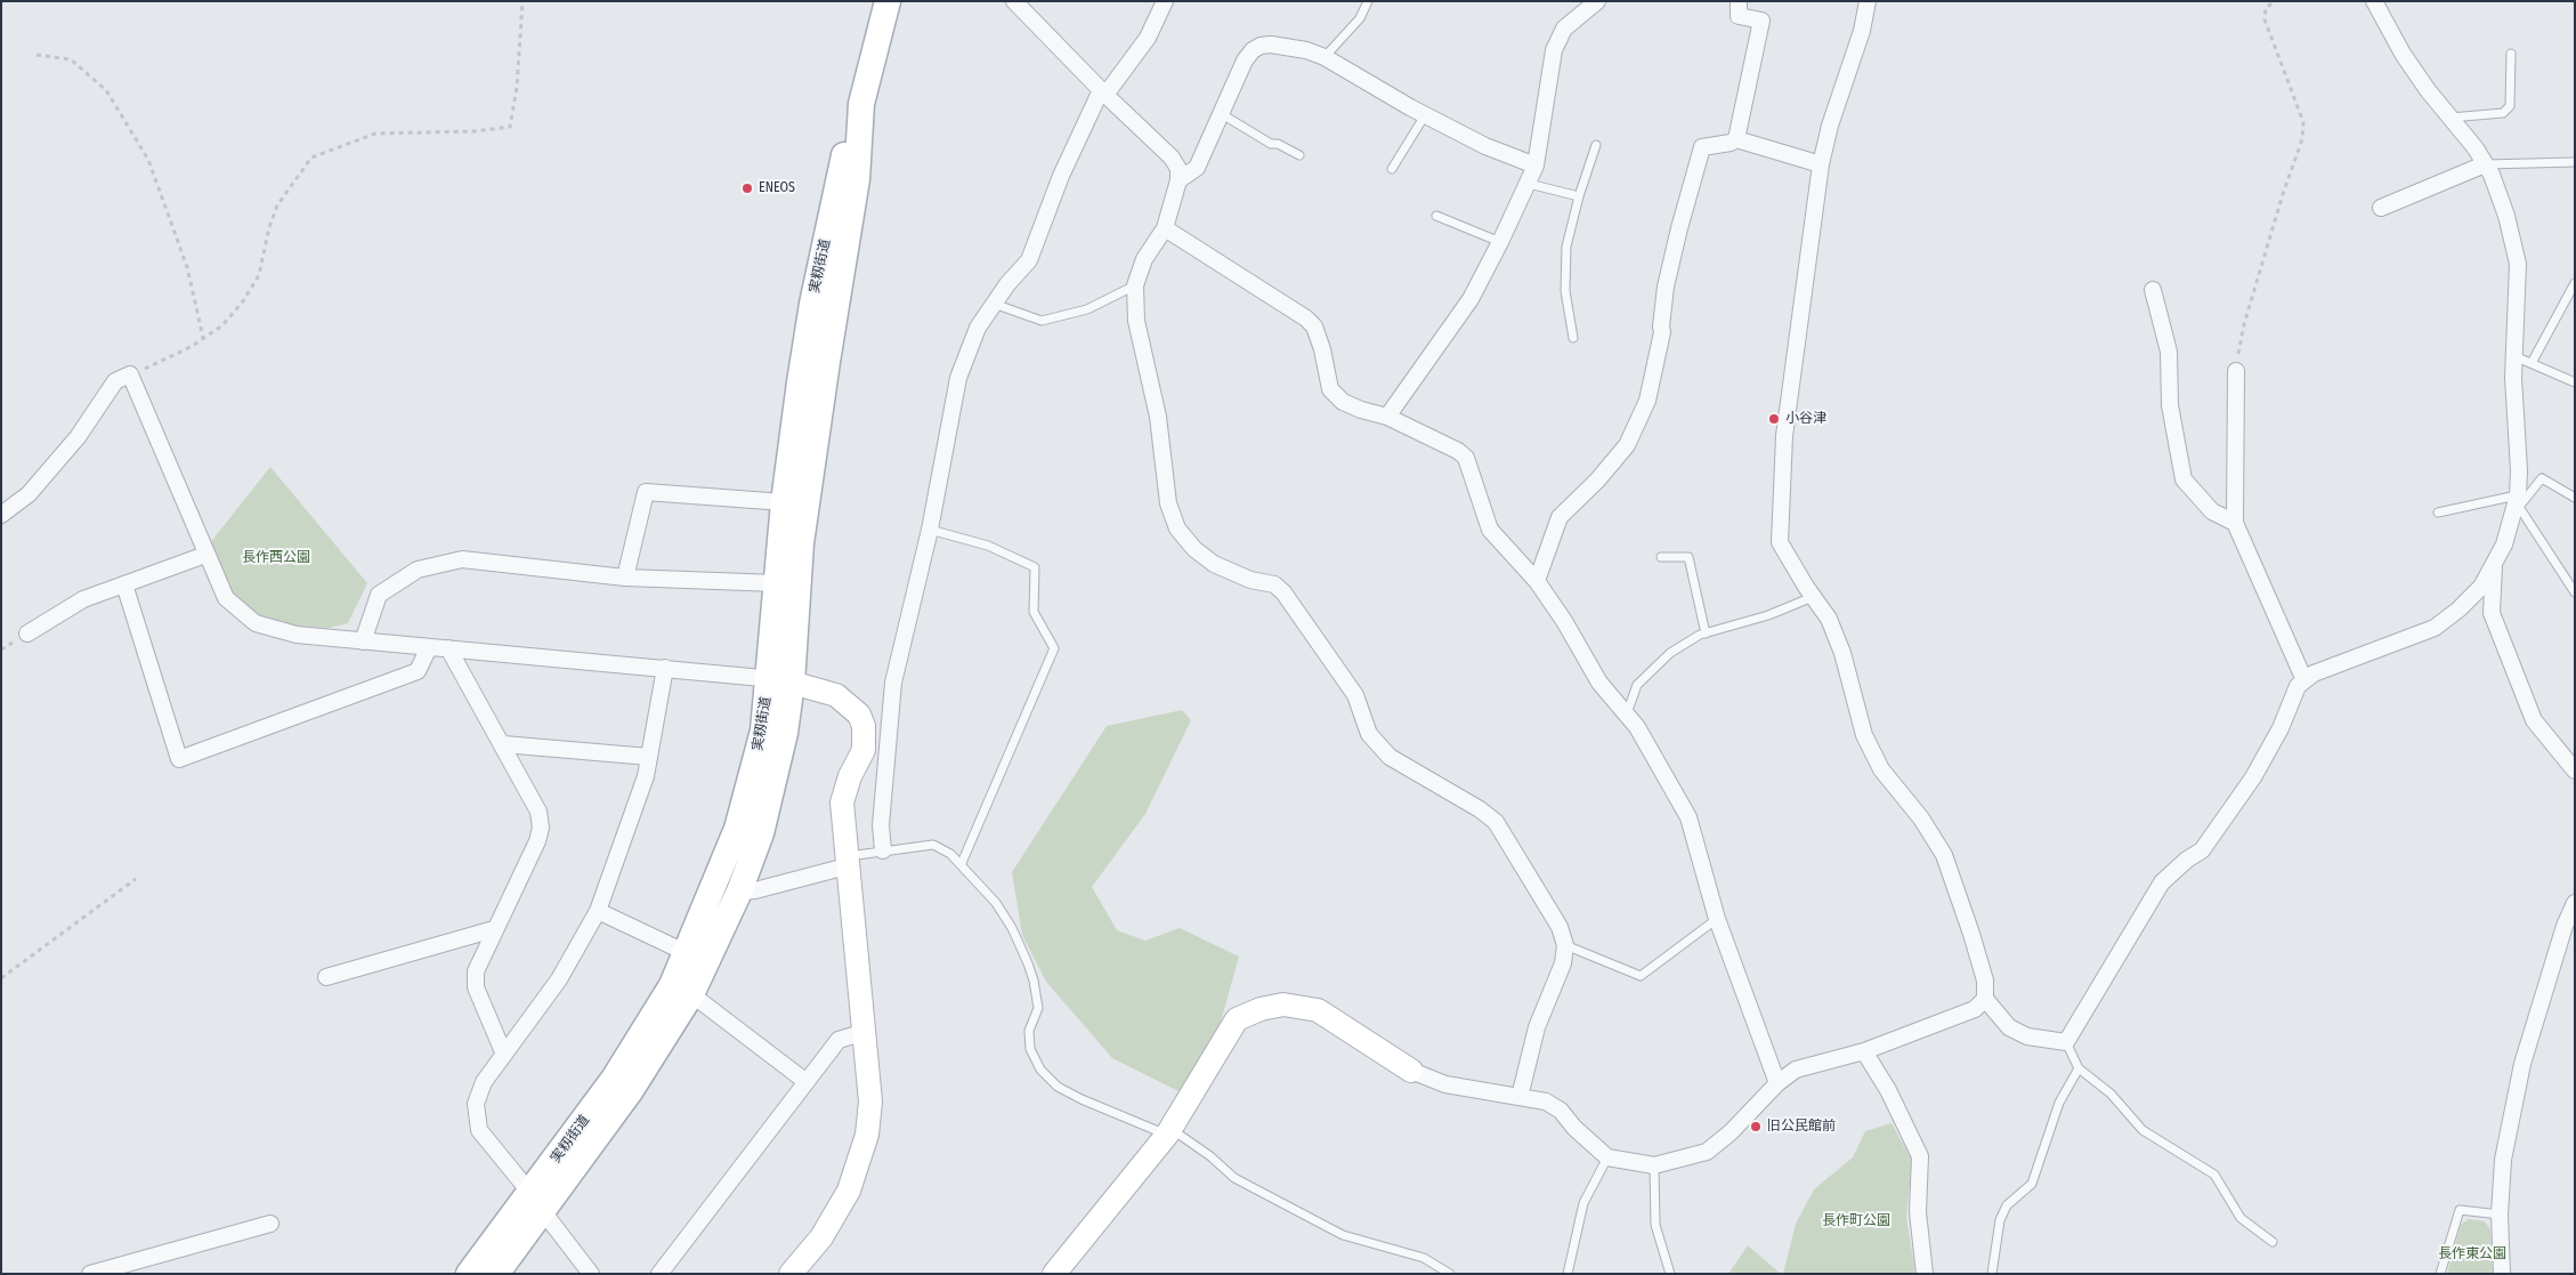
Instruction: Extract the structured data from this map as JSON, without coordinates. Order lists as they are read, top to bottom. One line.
{"streets":{"main road":["実籾街道"]},"parks":["長作西公園","長作町公園","長作東公園"],"places":["ENEOS","小谷津","旧公民館前"]}
